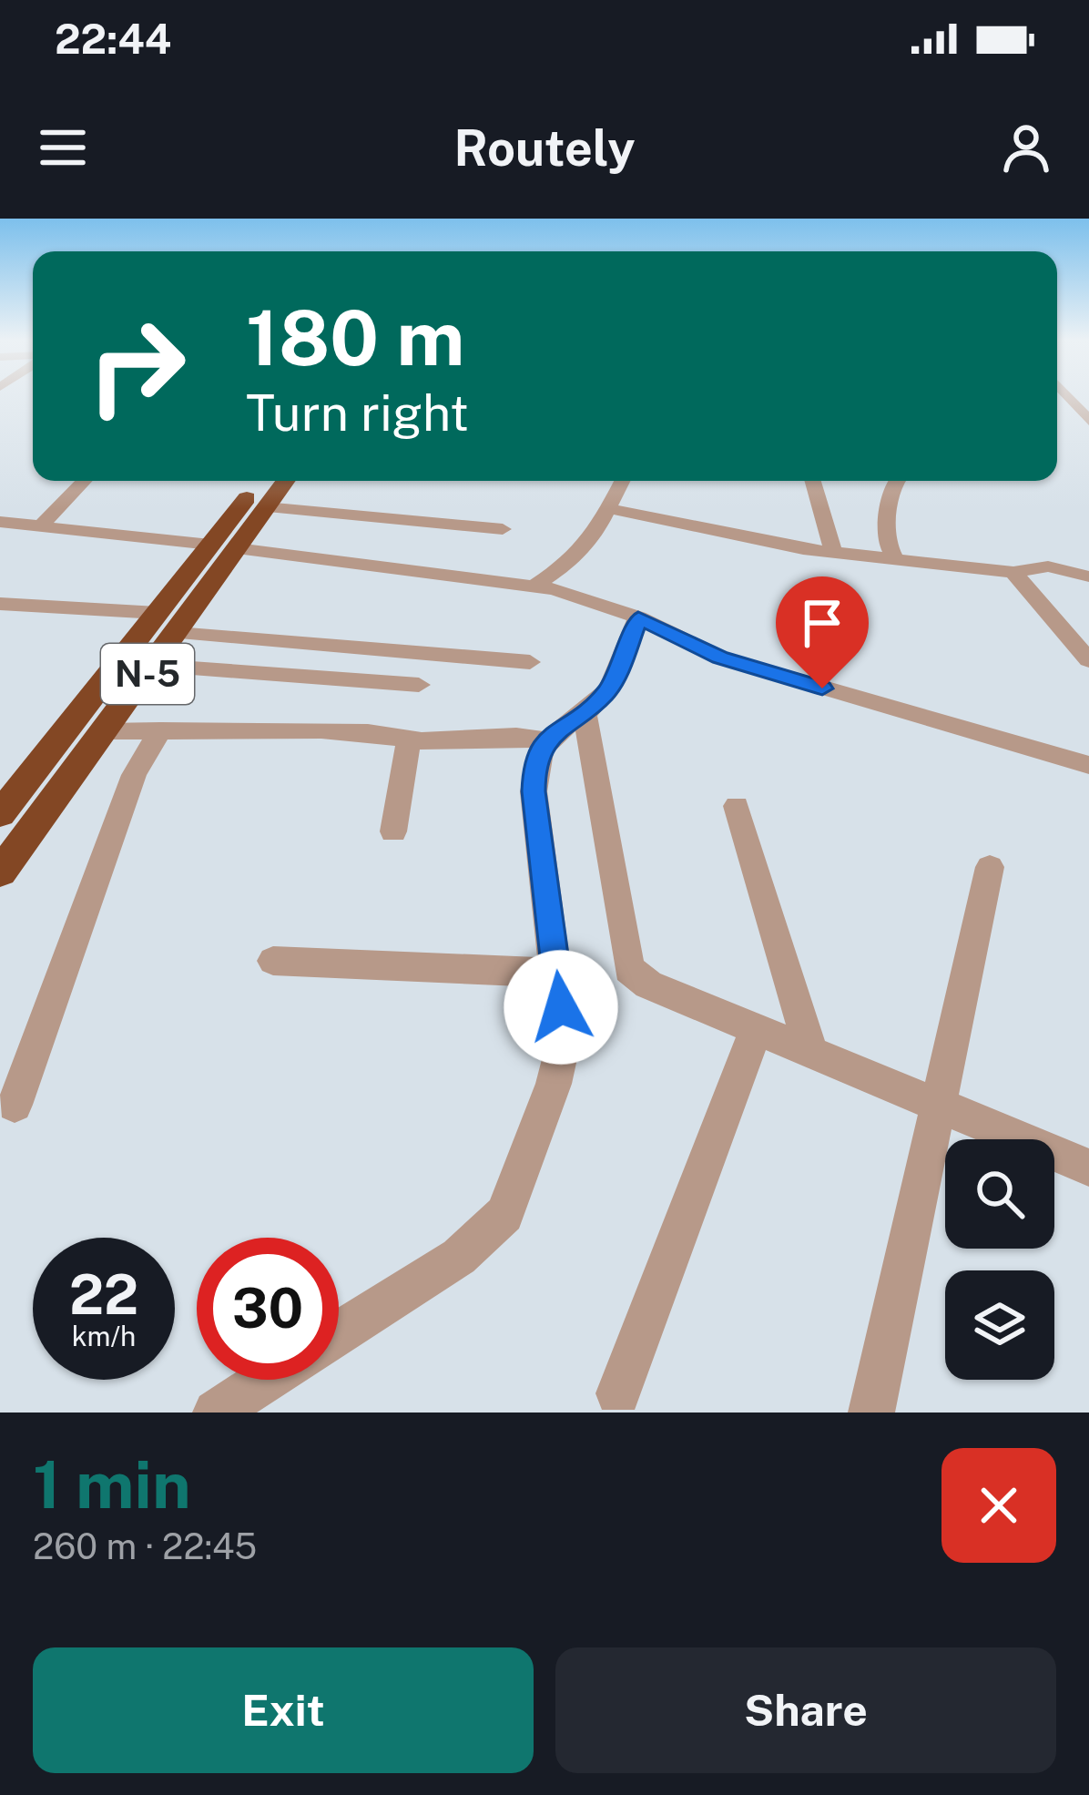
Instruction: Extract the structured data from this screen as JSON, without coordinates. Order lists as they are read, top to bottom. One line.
{"streets":{"highway":["N-5"]},"page":{"status":"22:44","header":"Routely","turn":["180 m","Turn right"],"speed":"22 km/h","limit":"30","heading":["1 min","260 m · 22:45"],"buttons":["Exit","Share"]}}
